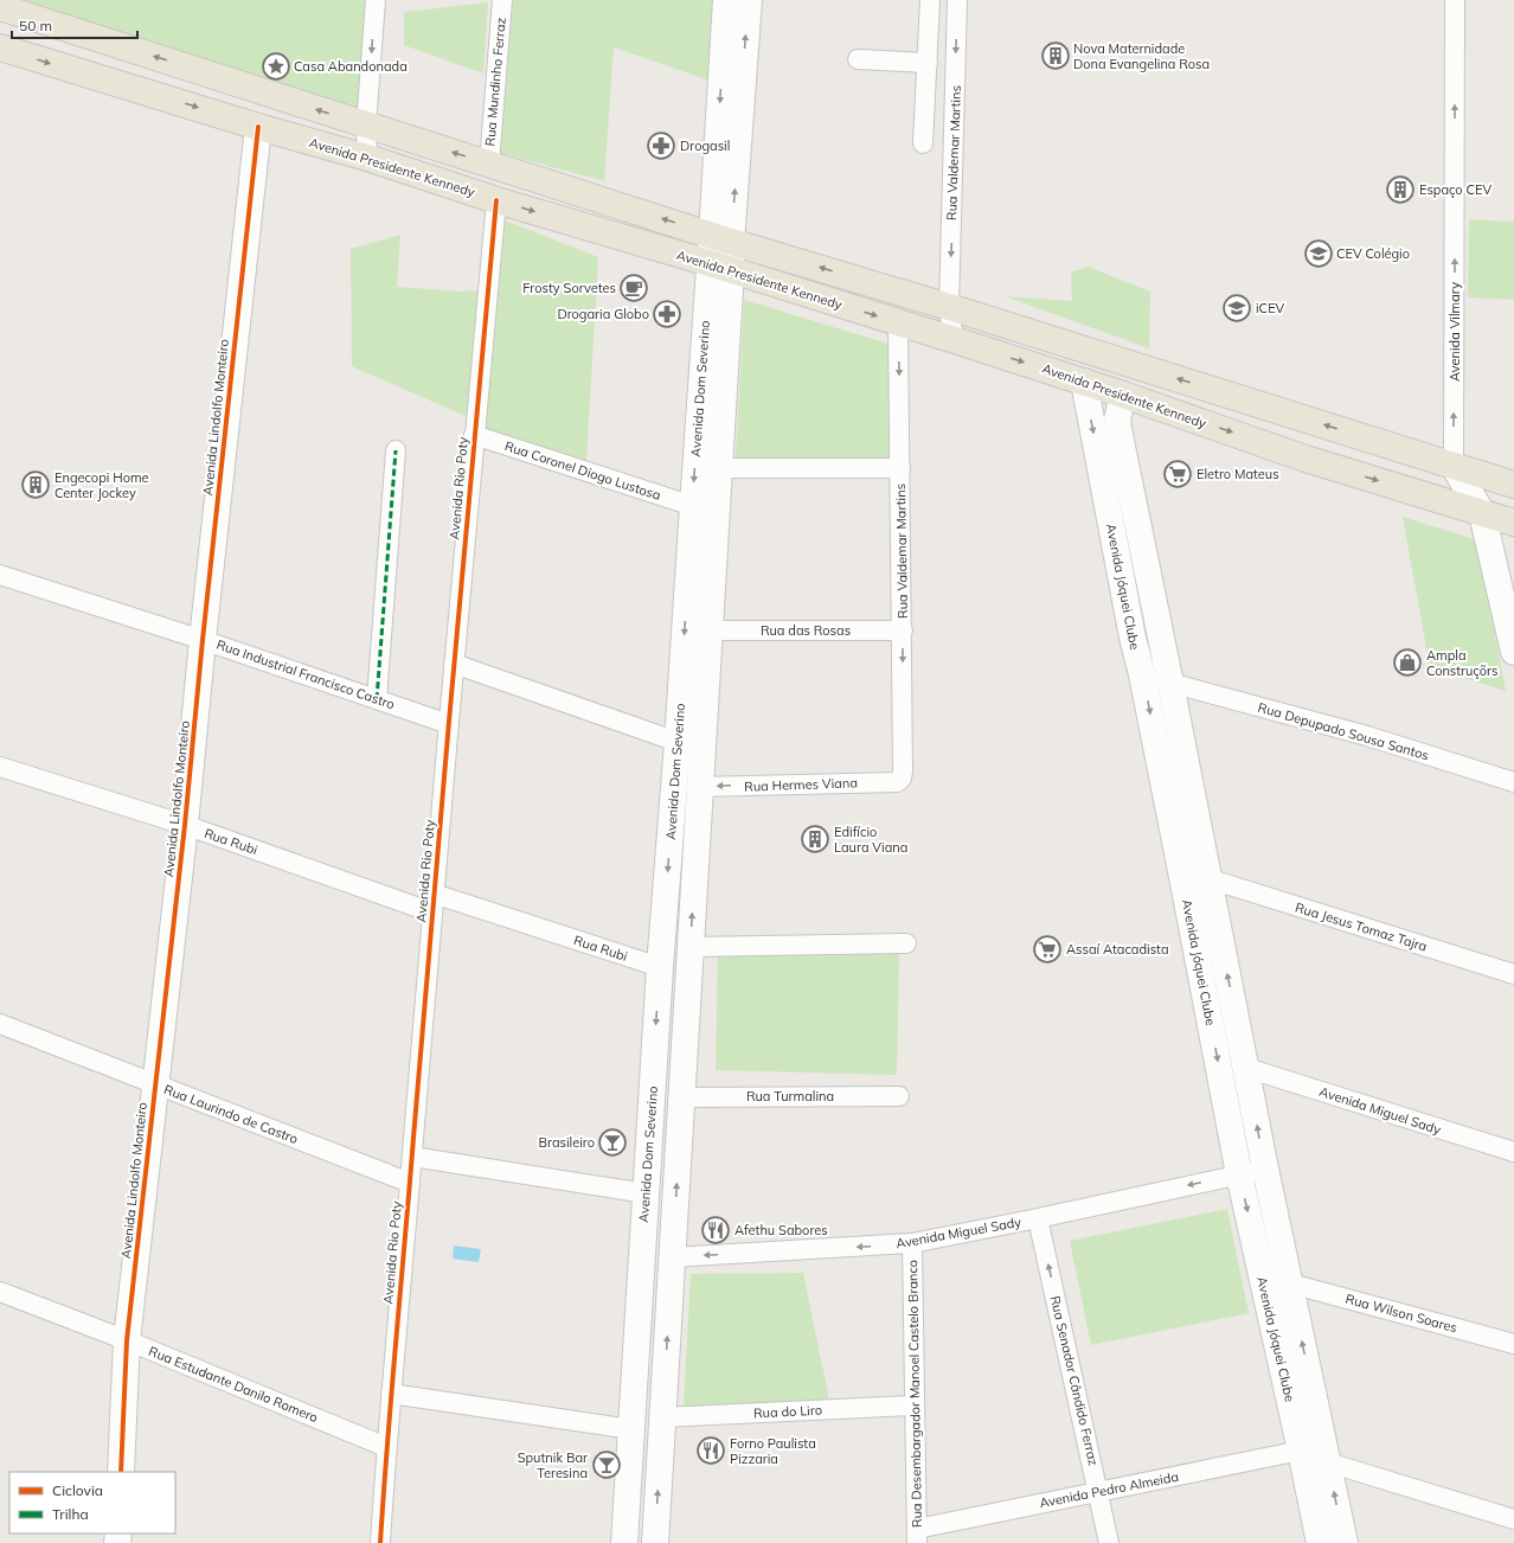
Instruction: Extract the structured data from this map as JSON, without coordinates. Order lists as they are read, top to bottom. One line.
{"streets":{"main road":["Avenida Presidente Kennedy","Avenida Dom Severino","Avenida Lindolfo Monteiro","Avenida Jóquei Clube"],"street":["Rua Mundinho Ferraz","Rua Valdemar Martins","Avenida Vilmary","Rua Coronel Diogo Lustosa","Avenida Rio Poty","Rua das Rosas","Rua Industrial Francisco Castro","Rua Depupado Sousa Santos","Rua Hermes Viana","Rua Rubi","Rua Jesus Tomaz Tajra","Rua Turmalina","Avenida Miguel Sady","Rua Laurindo de Castro","Rua Wilson Soares","Rua Senador Cândido Ferraz","Rua Estudante Danilo Romero","Rua Desembargador Manoel Castelo Branco","Rua do Liro","Avenida Pedro Almeida"]},"crossings":[["Rua Valdemar Martins","Avenida Presidente Kennedy"],["Rua Valdemar Martins","Rua das Rosas"],["Rua Valdemar Martins","Rua Hermes Viana"],["Avenida Presidente Kennedy","Avenida Dom Severino"],["Avenida Presidente Kennedy","Avenida Lindolfo Monteiro"],["Avenida Presidente Kennedy","Avenida Rio Poty"],["Avenida Presidente Kennedy","Avenida Jóquei Clube"],["Avenida Dom Severino","Rua Coronel Diogo Lustosa"],["Avenida Dom Severino","Rua das Rosas"],["Avenida Dom Severino","Rua Hermes Viana"],["Avenida Dom Severino","Rua Rubi"],["Avenida Dom Severino","Rua Turmalina"],["Avenida Dom Severino","Avenida Miguel Sady"],["Avenida Dom Severino","Rua do Liro"],["Avenida Lindolfo Monteiro","Rua Industrial Francisco Castro"],["Avenida Lindolfo Monteiro","Rua Rubi"],["Avenida Lindolfo Monteiro","Rua Laurindo de Castro"],["Avenida Lindolfo Monteiro","Rua Estudante Danilo Romero"],["Rua Coronel Diogo Lustosa","Avenida Rio Poty"],["Avenida Rio Poty","Rua Industrial Francisco Castro"],["Avenida Rio Poty","Rua Rubi"],["Avenida Rio Poty","Rua Laurindo de Castro"],["Avenida Rio Poty","Rua Estudante Danilo Romero"],["Avenida Jóquei Clube","Rua Depupado Sousa Santos"],["Avenida Jóquei Clube","Rua Jesus Tomaz Tajra"],["Avenida Jóquei Clube","Avenida Miguel Sady"],["Avenida Jóquei Clube","Rua Wilson Soares"],["Avenida Jóquei Clube","Avenida Pedro Almeida"],["Avenida Miguel Sady","Rua Senador Cândido Ferraz"],["Avenida Miguel Sady","Rua Desembargador Manoel Castelo Branco"],["Rua Senador Cândido Ferraz","Avenida Pedro Almeida"],["Rua Desembargador Manoel Castelo Branco","Rua do Liro"],["Rua Desembargador Manoel Castelo Branco","Avenida Pedro Almeida"]],"one_way":["Rua Valdemar Martins","Avenida Vilmary","Avenida Miguel Sady","Rua Senador Cândido Ferraz"],"places":{"building":["Nova Maternidade Dona Evangelina Rosa","Espaço CEV","Engecopi Home Center Jockey","Edifício Laura Viana"],"place":["Casa Abandonada"],"pharmacy":["Drogasil","Drogaria Globo"],"school or university":["CEV Colégio","iCEV"],"cafe":["Frosty Sorvetes"],"supermarket":["Eletro Mateus","Assaí Atacadista"],"shop":["Ampla Construçõrs"],"bar":["Brasileiro","Sputnik Bar Teresina"],"restaurant":["Afethu Sabores","Forno Paulista Pizzaria"]},"legend":["Ciclovia","Trilha"],"scale_bar":"50 m"}
